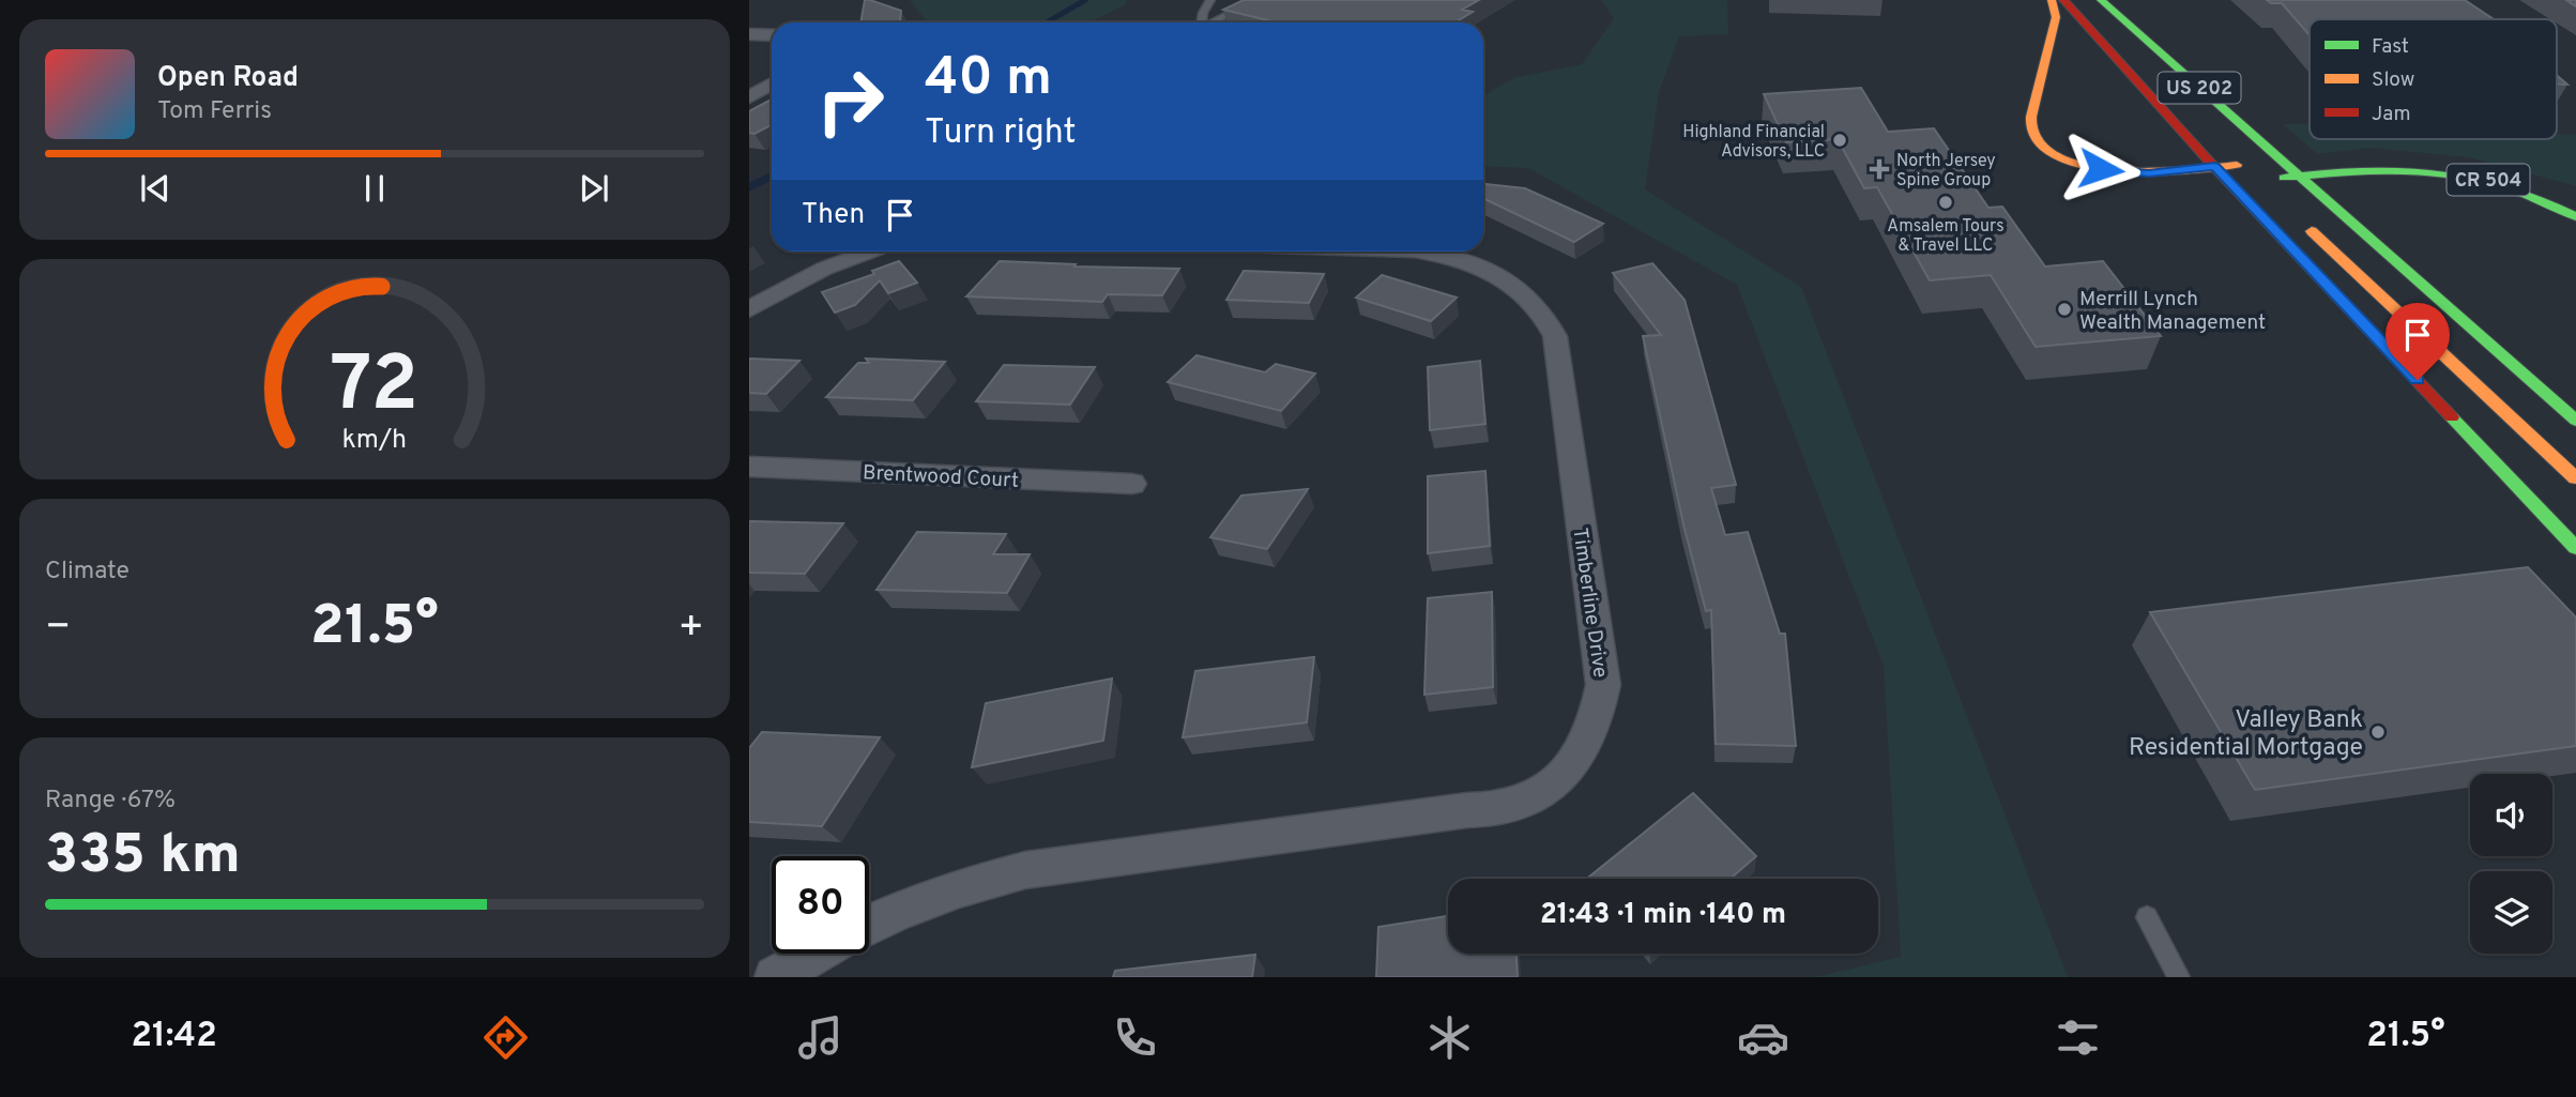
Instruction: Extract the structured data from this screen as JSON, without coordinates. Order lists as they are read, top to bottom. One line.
{"streets":{"highway":["US 202","CR 504"],"street":["Brentwood Court","Timberline Drive"]},"crossings":[["US 202","CR 504"]],"places":{"other":["Highland Financial Advisors, LLC","Amsalem Tours & Travel LLC","Merrill Lynch Wealth Management","Valley Bank Residential Mortgage"],"health":["North Jersey Spine Group"]},"legend":["Fast","Slow","Jam"],"page":{"turn":["40 m","Turn right"],"song":["Open Road","Tom Ferris"],"then":"Then","tile":["Climate",["Range · 67%","335 km"]],"heat":["−","21.5°","+"],"limit":"80","trip":"21:43 · 1 min · 140 m","tabs":["21:42","21.5°"],"gauge":["72","km/h"]}}
